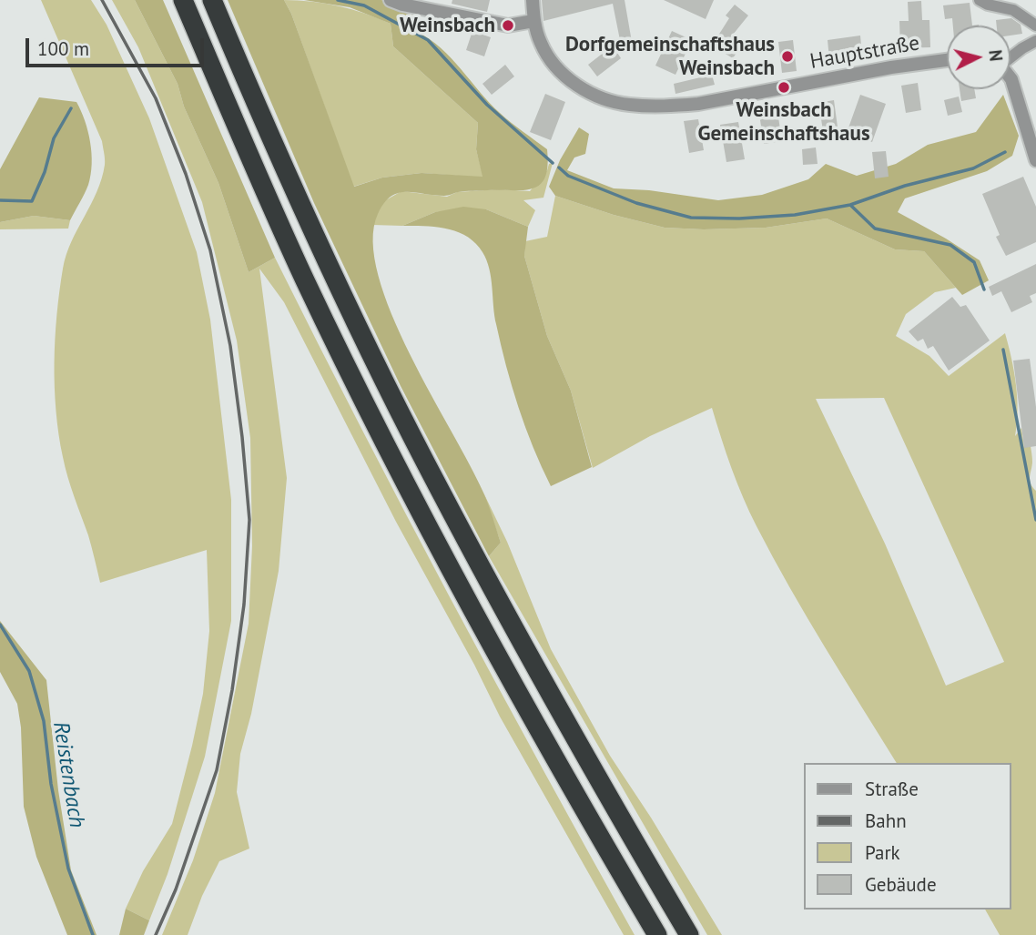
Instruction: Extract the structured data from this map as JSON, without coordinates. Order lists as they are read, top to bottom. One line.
{"streets":{"street":["Hauptstraße"]},"water":["Reistenbach"],"places":["Weinsbach","Dorfgemeinschaftshaus Weinsbach","Weinsbach Gemeinschaftshaus"],"legend":["Straße","Bahn","Park","Gebäude"],"scale_bar":"100 m","north":"right"}
